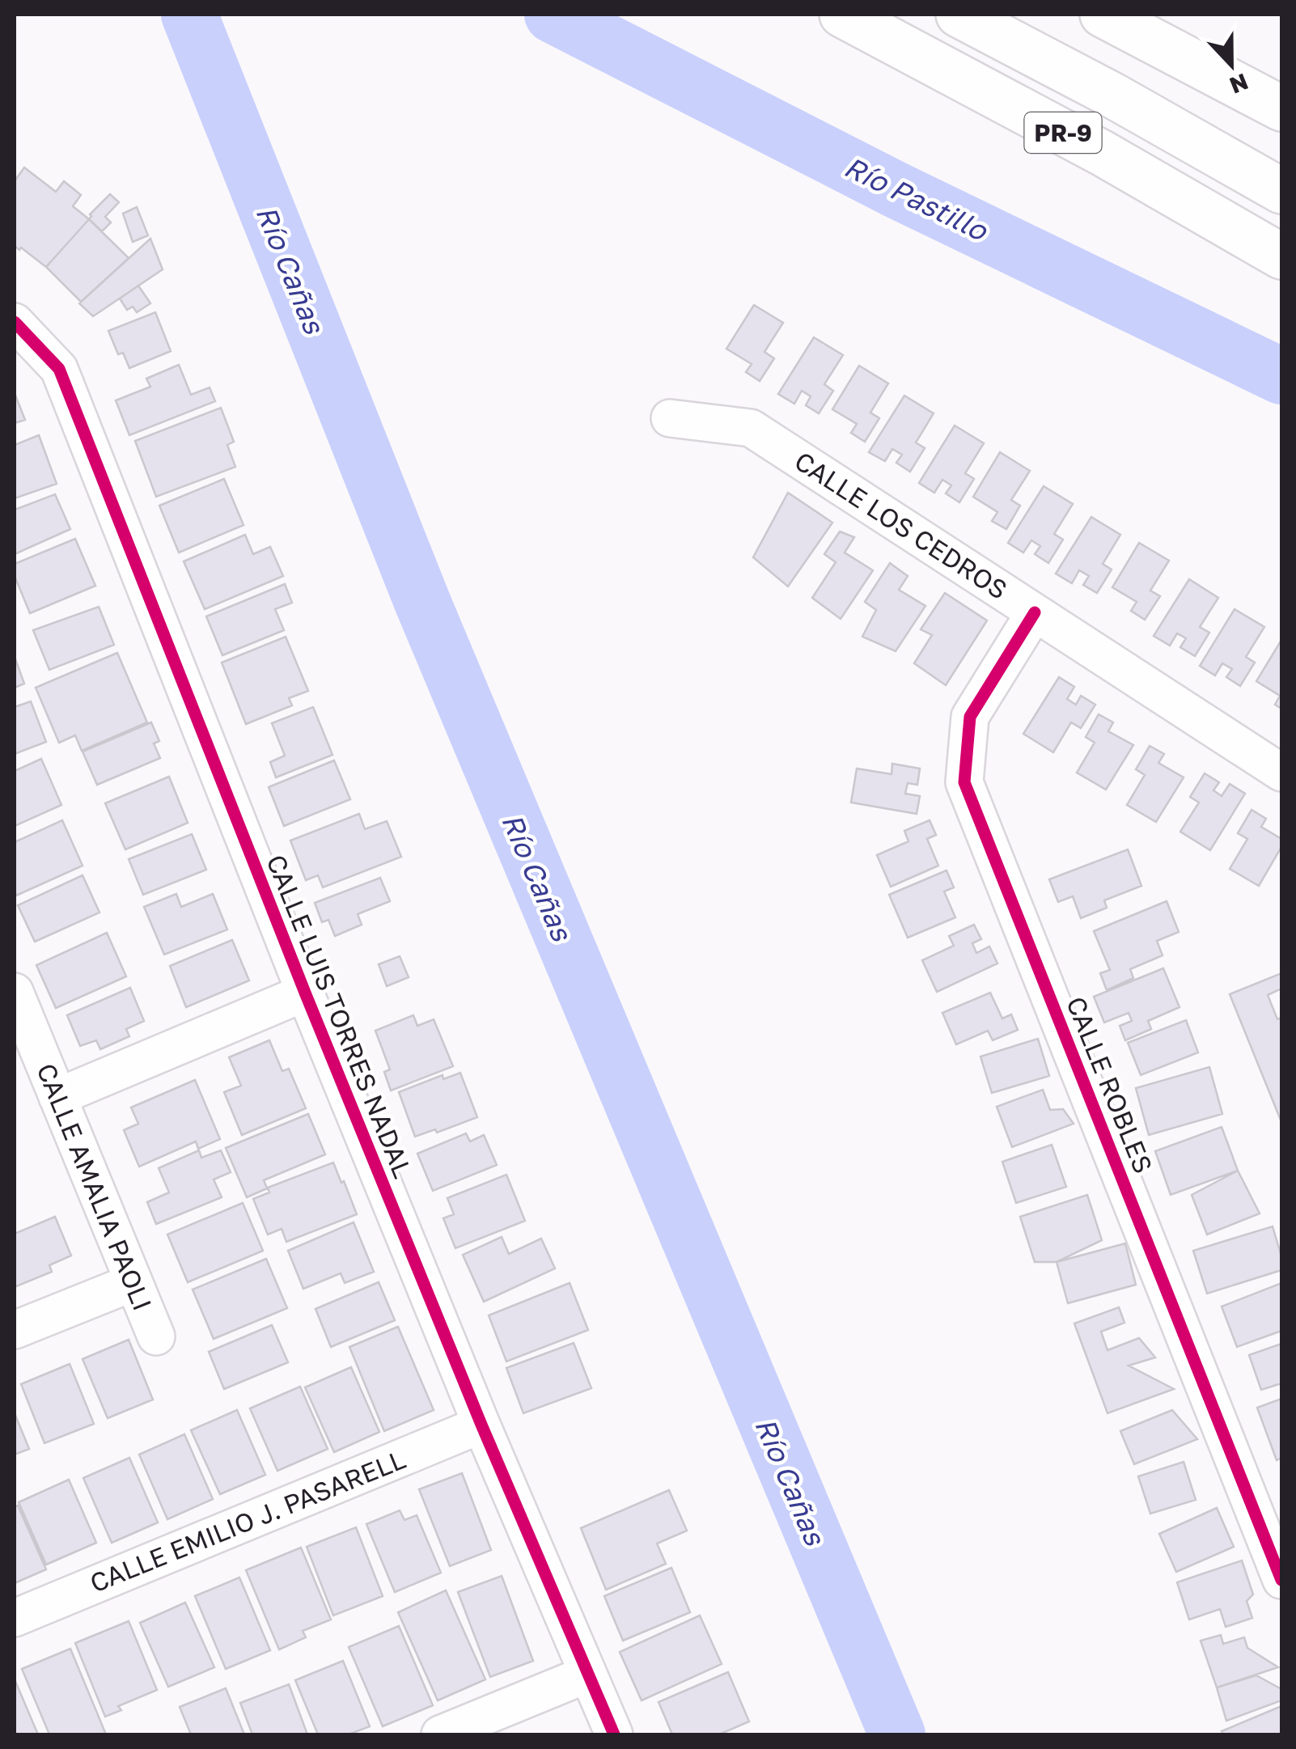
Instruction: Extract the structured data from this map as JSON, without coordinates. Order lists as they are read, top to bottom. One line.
{"streets":{"main road":["PR-9"],"street":["CALLE LOS CEDROS","CALLE LUIS TORRES NADAL","CALLE ROBLES","CALLE AMALIA PAOLI","CALLE EMILIO J. PASARELL"]},"crossings":[["CALLE LOS CEDROS","CALLE ROBLES"],["CALLE LUIS TORRES NADAL","CALLE EMILIO J. PASARELL"]],"water":["Río Pastillo","Río Cañas"],"north":"bottom"}
